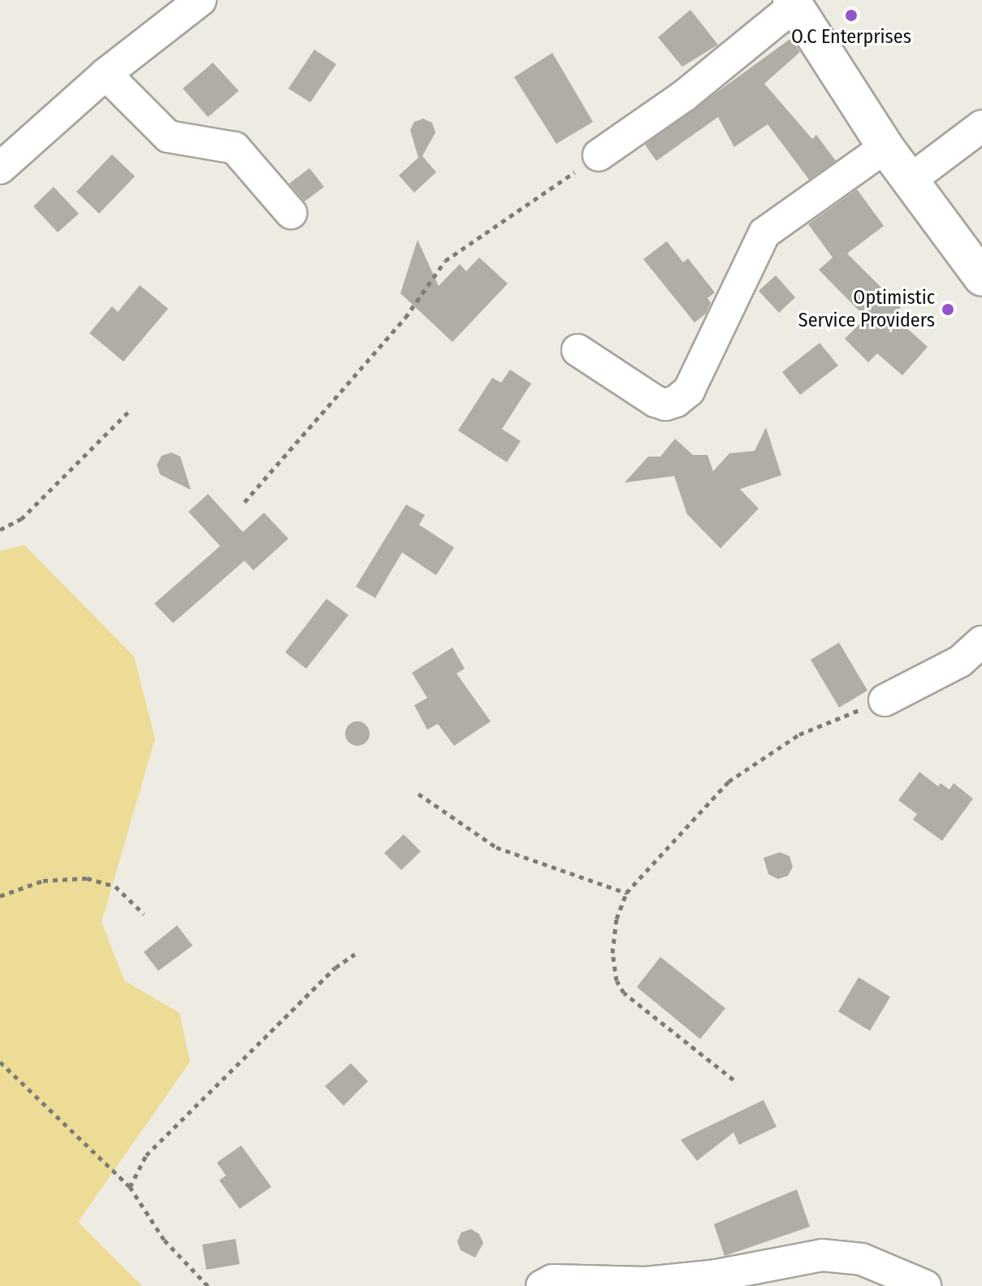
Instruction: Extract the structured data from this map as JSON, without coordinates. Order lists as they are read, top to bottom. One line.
{"places":["O.C Enterprises","Optimistic Service Providers"]}
